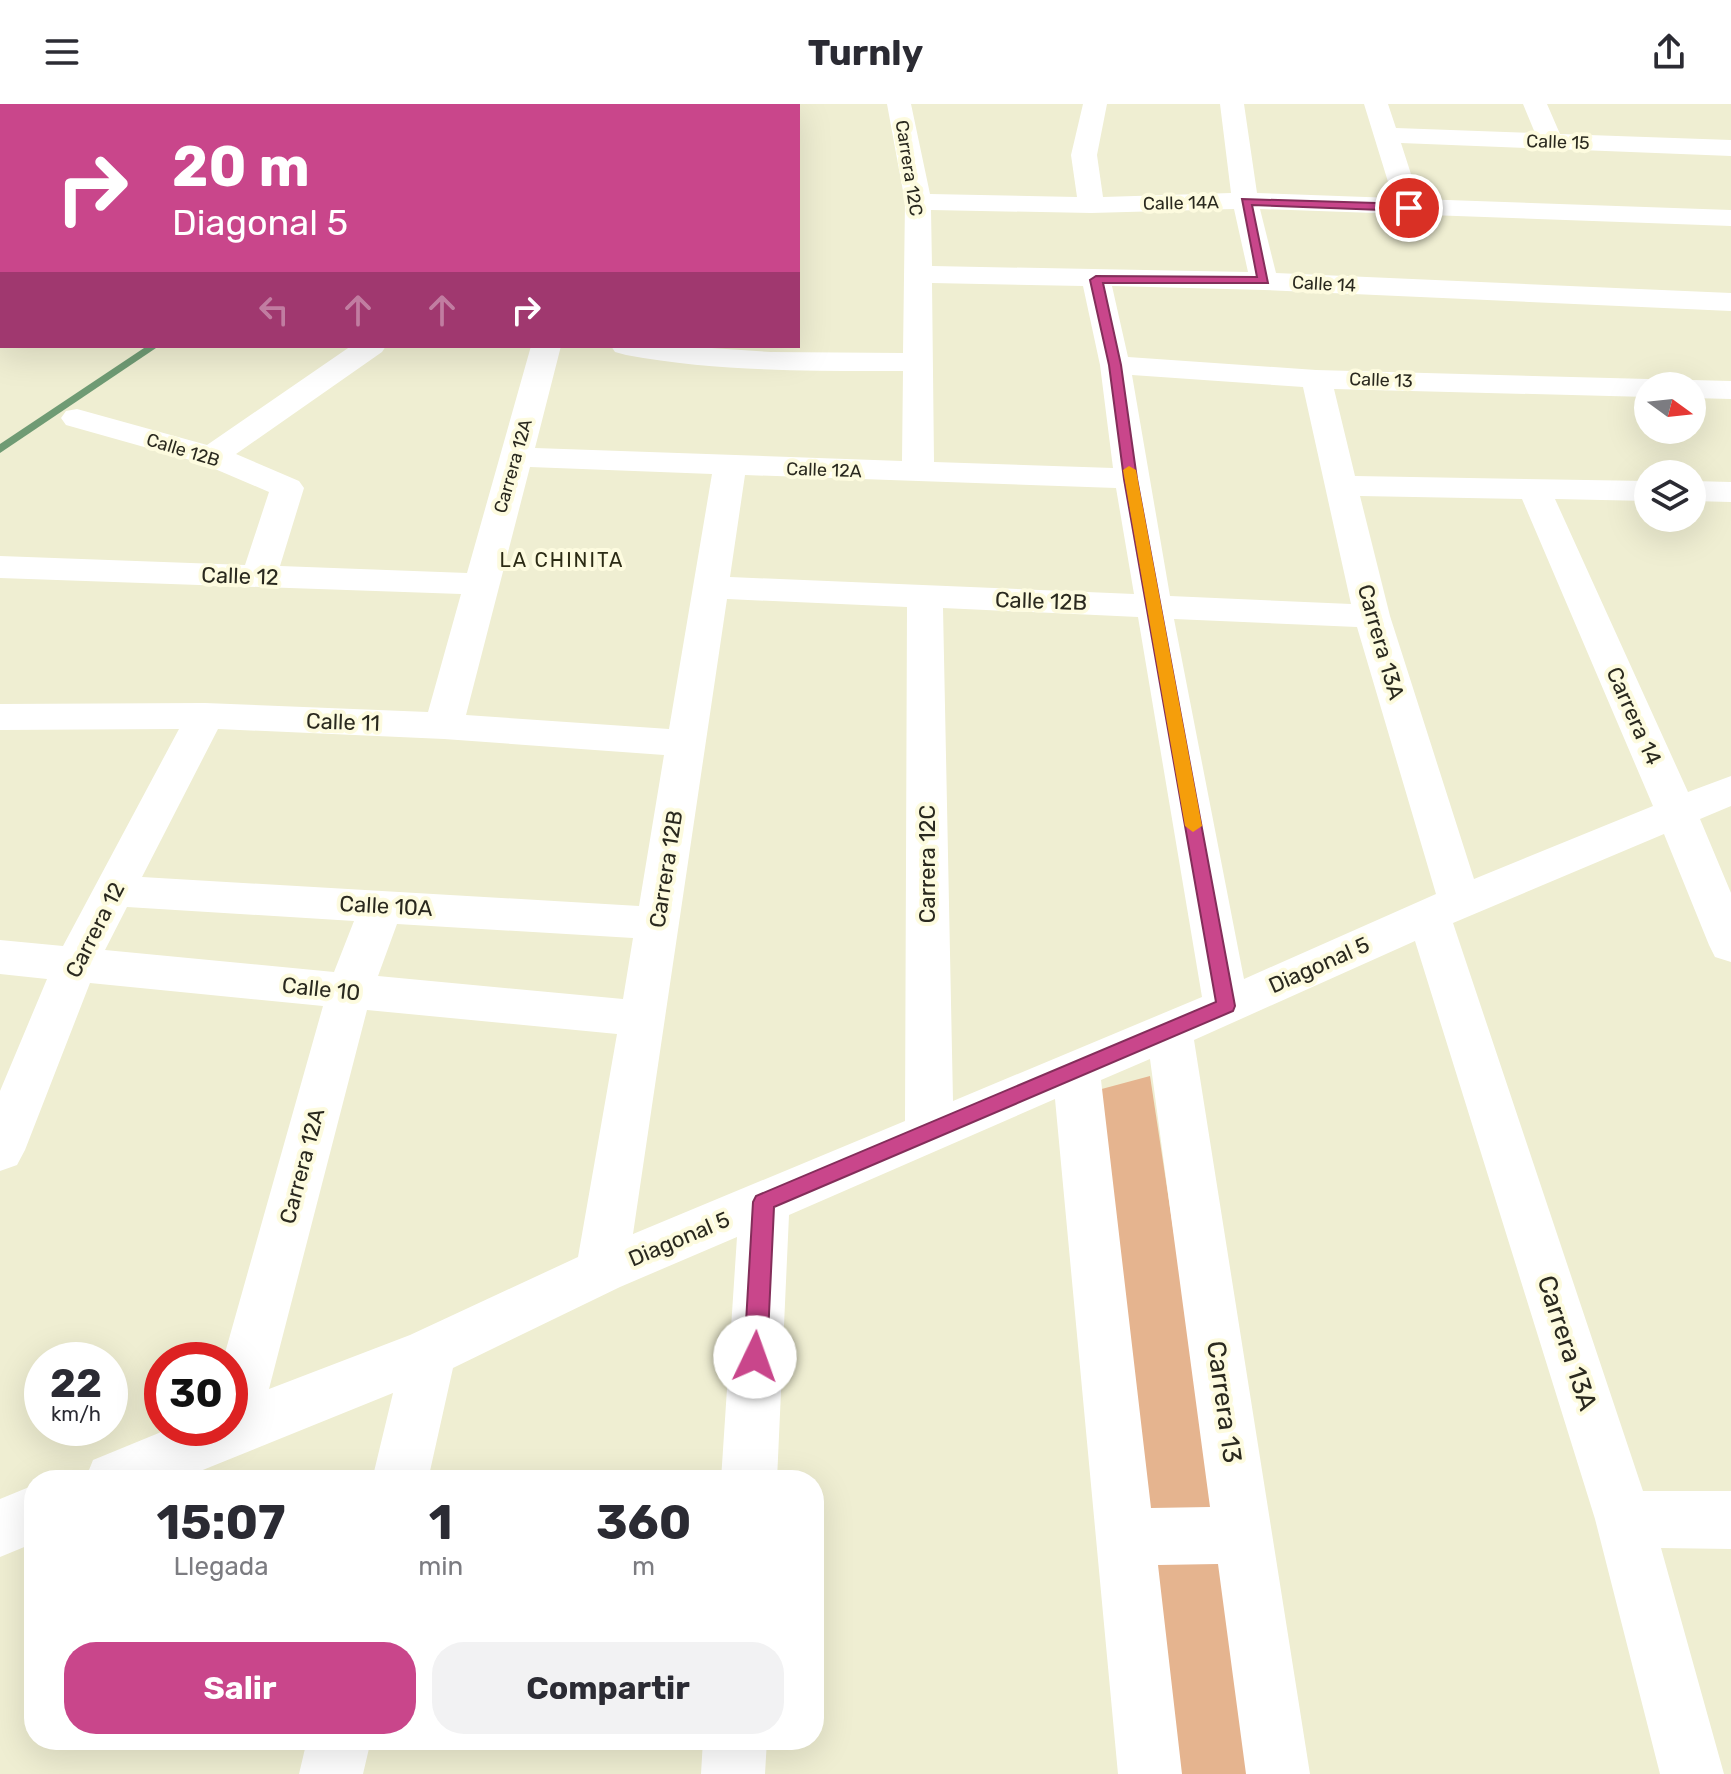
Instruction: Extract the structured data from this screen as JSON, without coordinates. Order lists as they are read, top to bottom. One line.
{"streets":{"street":["Calle 15","Carrera 12C","Calle 14A","Calle 14","Calle 13","Calle 12B","Carrera 12A","Calle 12A","Calle 12","Carrera 13A","Carrera 14","Calle 11","Carrera 12B","Calle 10A","Carrera 12","Diagonal 5","Calle 10","Carrera 13"]},"crossings":[["Carrera 12C","Calle 14A"],["Carrera 12C","Calle 14"],["Carrera 12C","Calle 12B"],["Carrera 12C","Calle 12A"],["Carrera 12C","Diagonal 5"],["Calle 13","Carrera 13A"],["Calle 12B","Calle 12"],["Calle 12B","Carrera 13A"],["Calle 12B","Carrera 12B"],["Carrera 12A","Calle 12A"],["Carrera 12A","Calle 12"],["Carrera 12A","Calle 11"],["Carrera 12A","Calle 10A"],["Carrera 12A","Calle 10"],["Calle 12A","Carrera 12B"],["Carrera 13A","Diagonal 5"],["Carrera 14","Diagonal 5"],["Calle 11","Carrera 12B"],["Calle 11","Carrera 12"],["Carrera 12B","Calle 10A"],["Carrera 12B","Diagonal 5"],["Carrera 12B","Calle 10"],["Calle 10A","Carrera 12"],["Carrera 12","Calle 10"],["Diagonal 5","Carrera 13"]],"districts":["LA CHINITA"],"north":"right","page":{"header":"Turnly","turn":["20 m","Diagonal 5"],"speed":"22 km/h","limit":"30","eta":["15:07","Llegada","1","min","360","m"],"buttons":["Salir","Compartir"]}}
